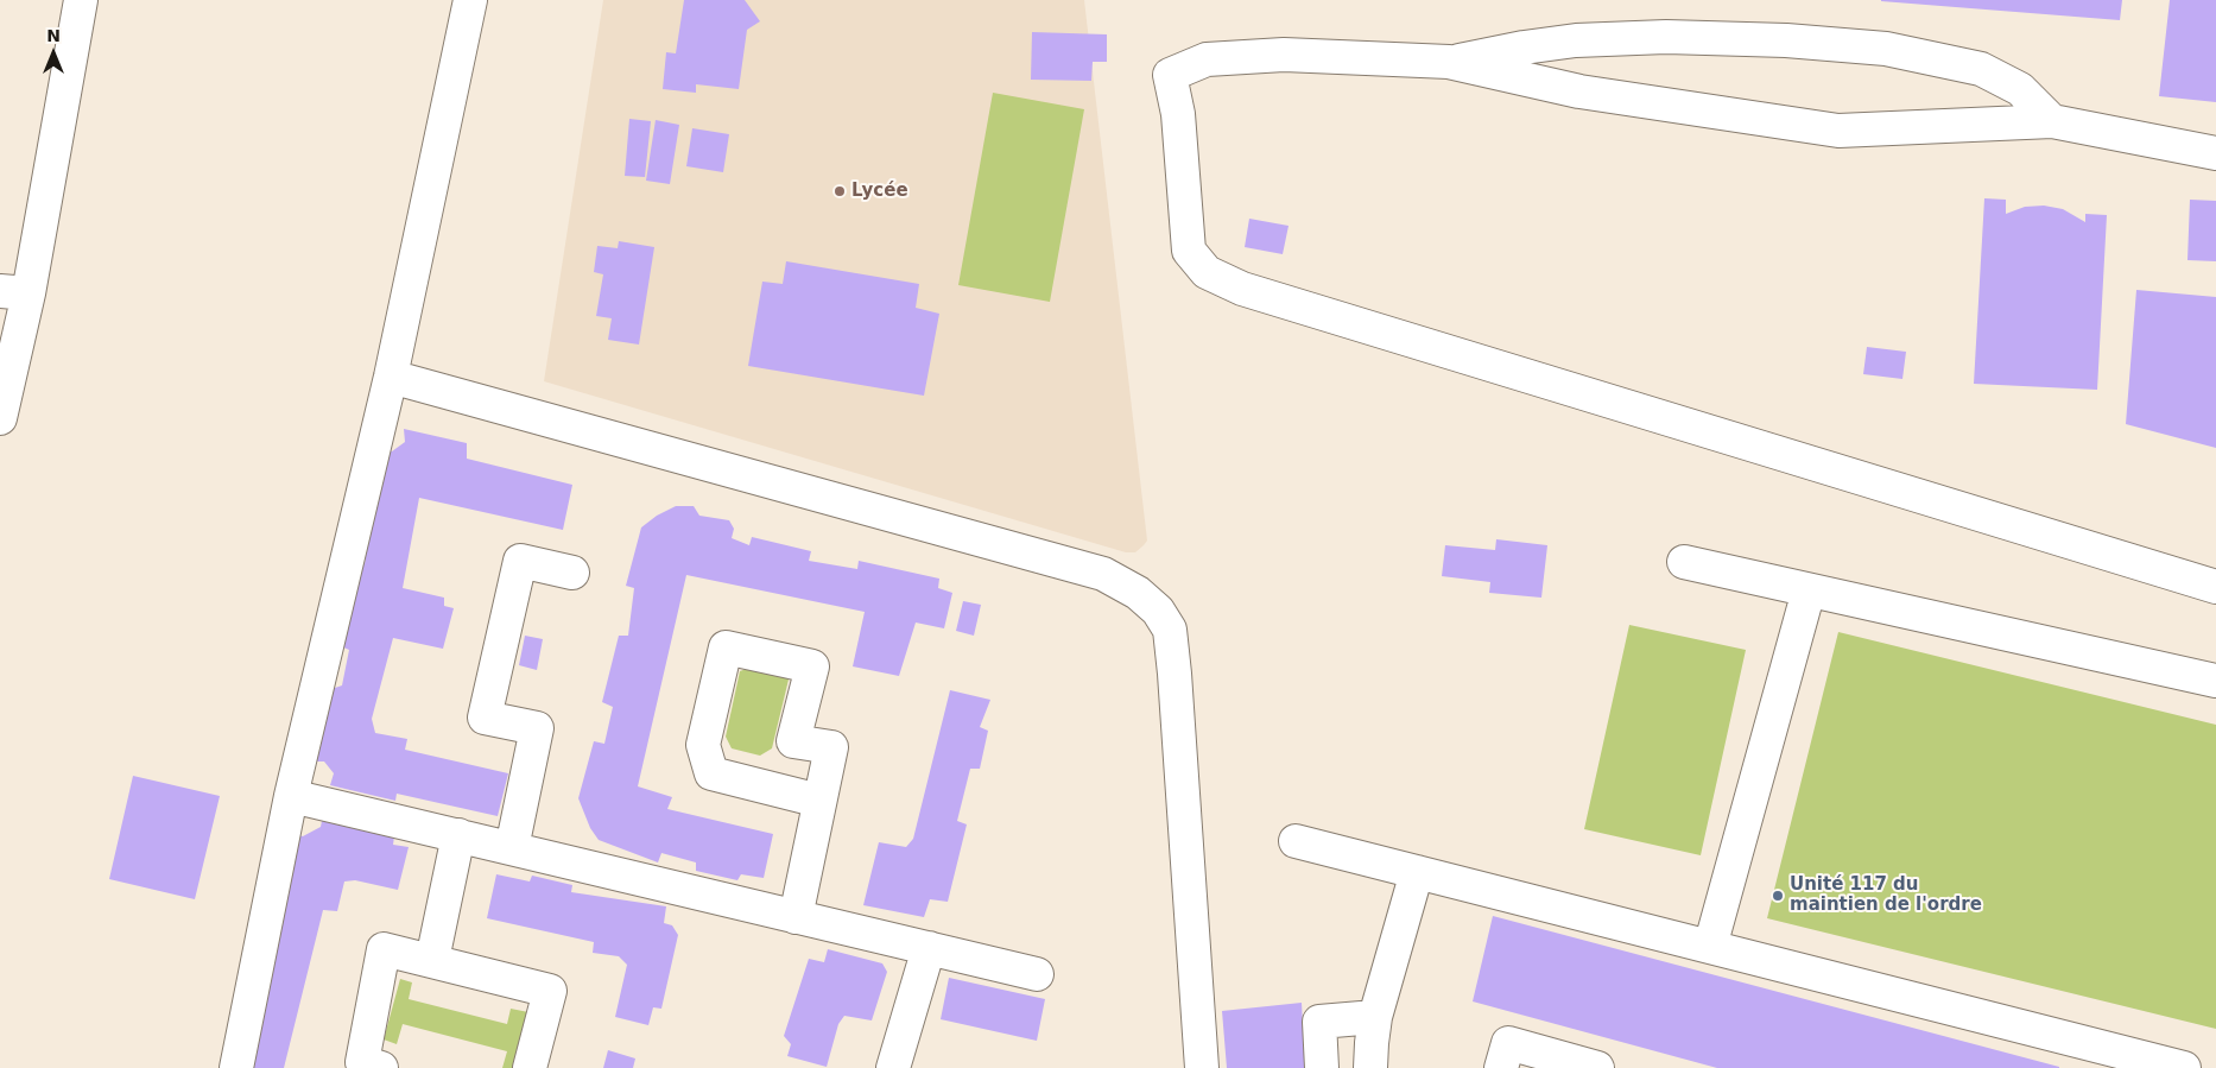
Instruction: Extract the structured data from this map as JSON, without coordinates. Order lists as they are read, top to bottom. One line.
{"places":["Lycée","Unité 117 du maintien de l'ordre"],"north":"top"}
